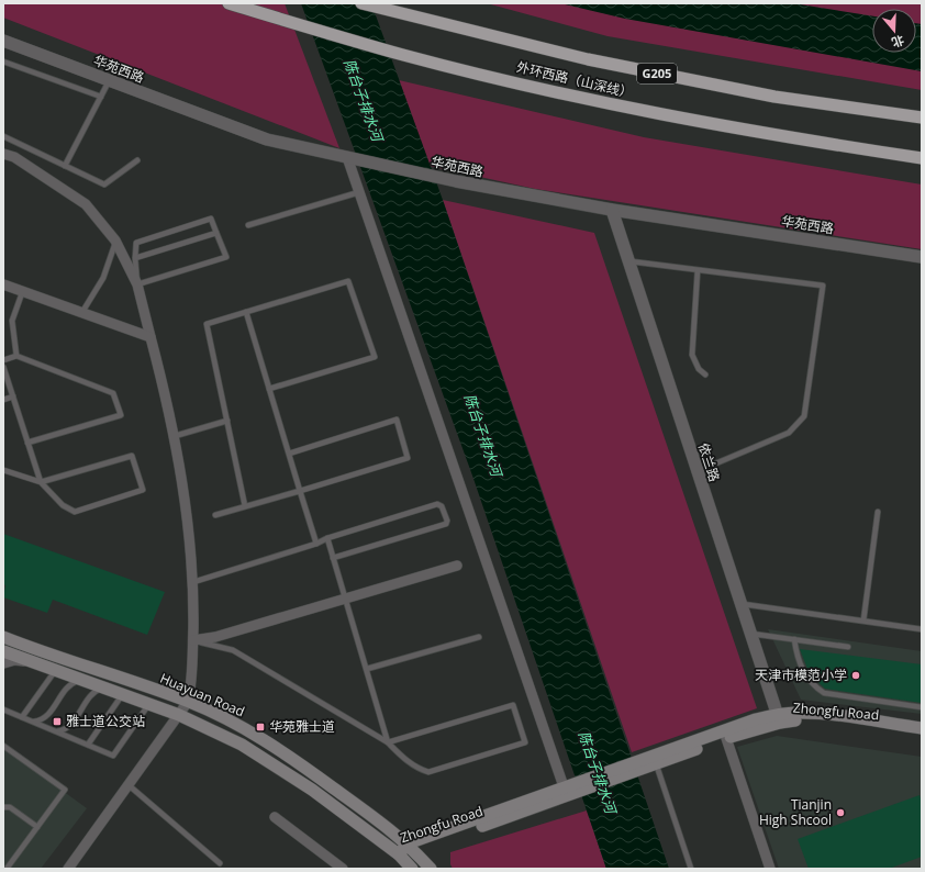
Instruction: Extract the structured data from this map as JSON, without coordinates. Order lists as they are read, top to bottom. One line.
{"streets":{"highway":["G205","外环西路（山深线）"],"main road":["Huayuan Road","Zhongfu Road"],"street":["华苑西路","依兰路"]},"crossings":[["华苑西路","依兰路"],["依兰路","Zhongfu Road"],["Huayuan Road","Zhongfu Road"]],"water":["陈台子排水河"],"places":{"other":["天津市模范小学","Tianjin High Shcool"],"transit":["雅士道公交站","华苑雅士道"]},"north":"bottom"}
